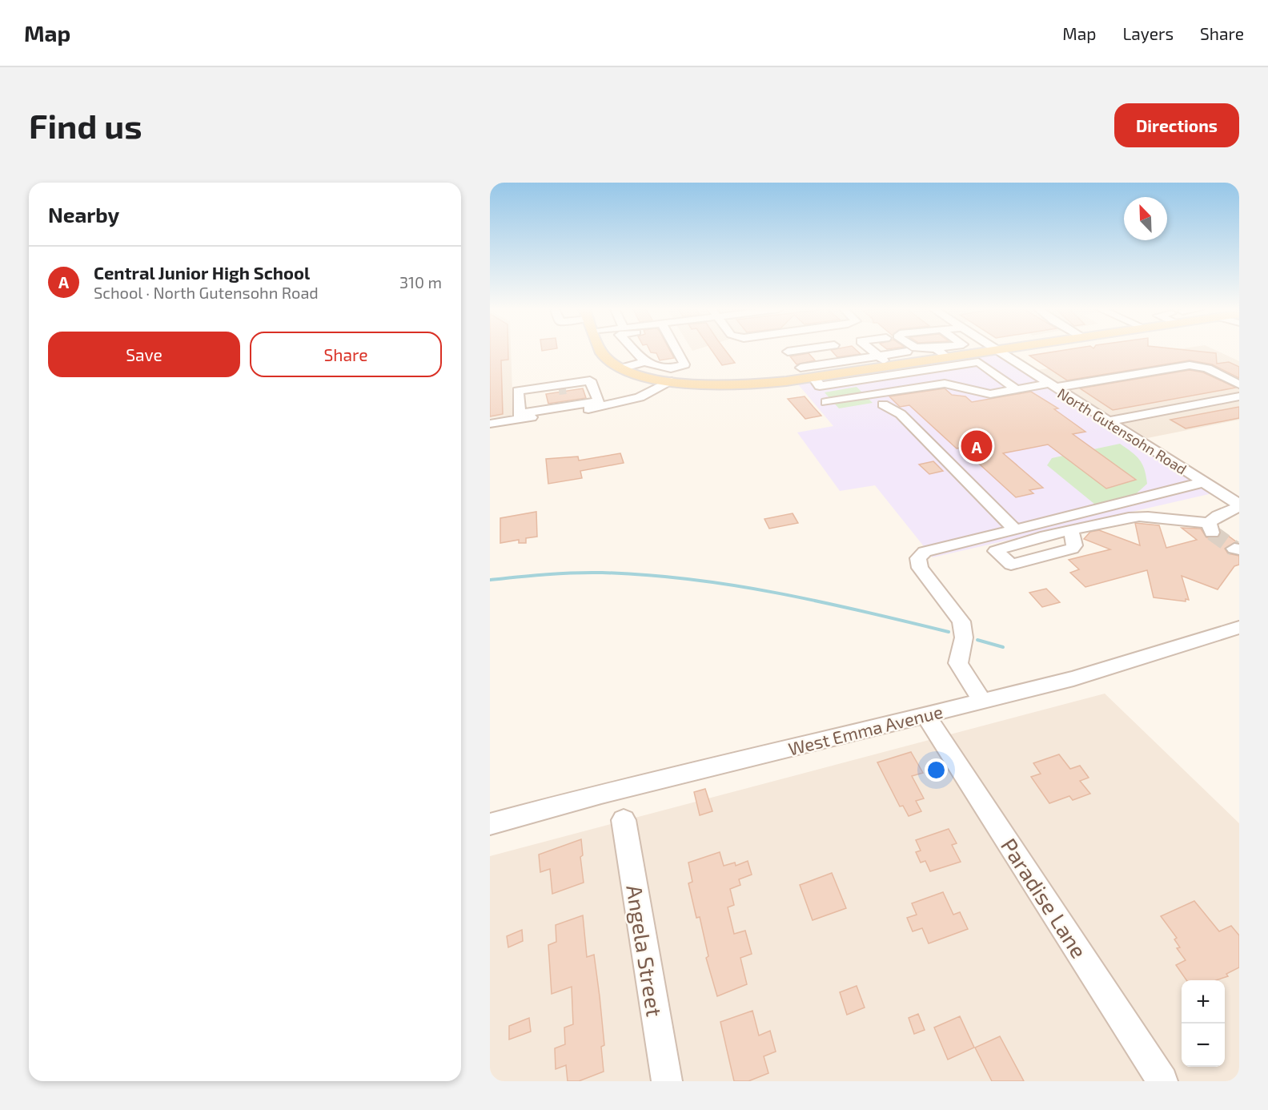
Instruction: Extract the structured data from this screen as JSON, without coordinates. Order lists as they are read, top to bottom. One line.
{"streets":{"street":["North Gutensohn Road","West Emma Avenue","Paradise Lane","Angela Street"]},"crossings":[["West Emma Avenue","Paradise Lane"]],"north":"top left","page":{"header":"Map","nav":["Map","Layers","Share"],"buttons":["Directions",["Save","Share"]],"title":"Find us","heading":"Nearby","list":[{"mark":"A","name":"Central Junior High School","note":"School · North Gutensohn Road","value":"310 m"}],"pins":"A","map_buttons":["+","−"]}}
